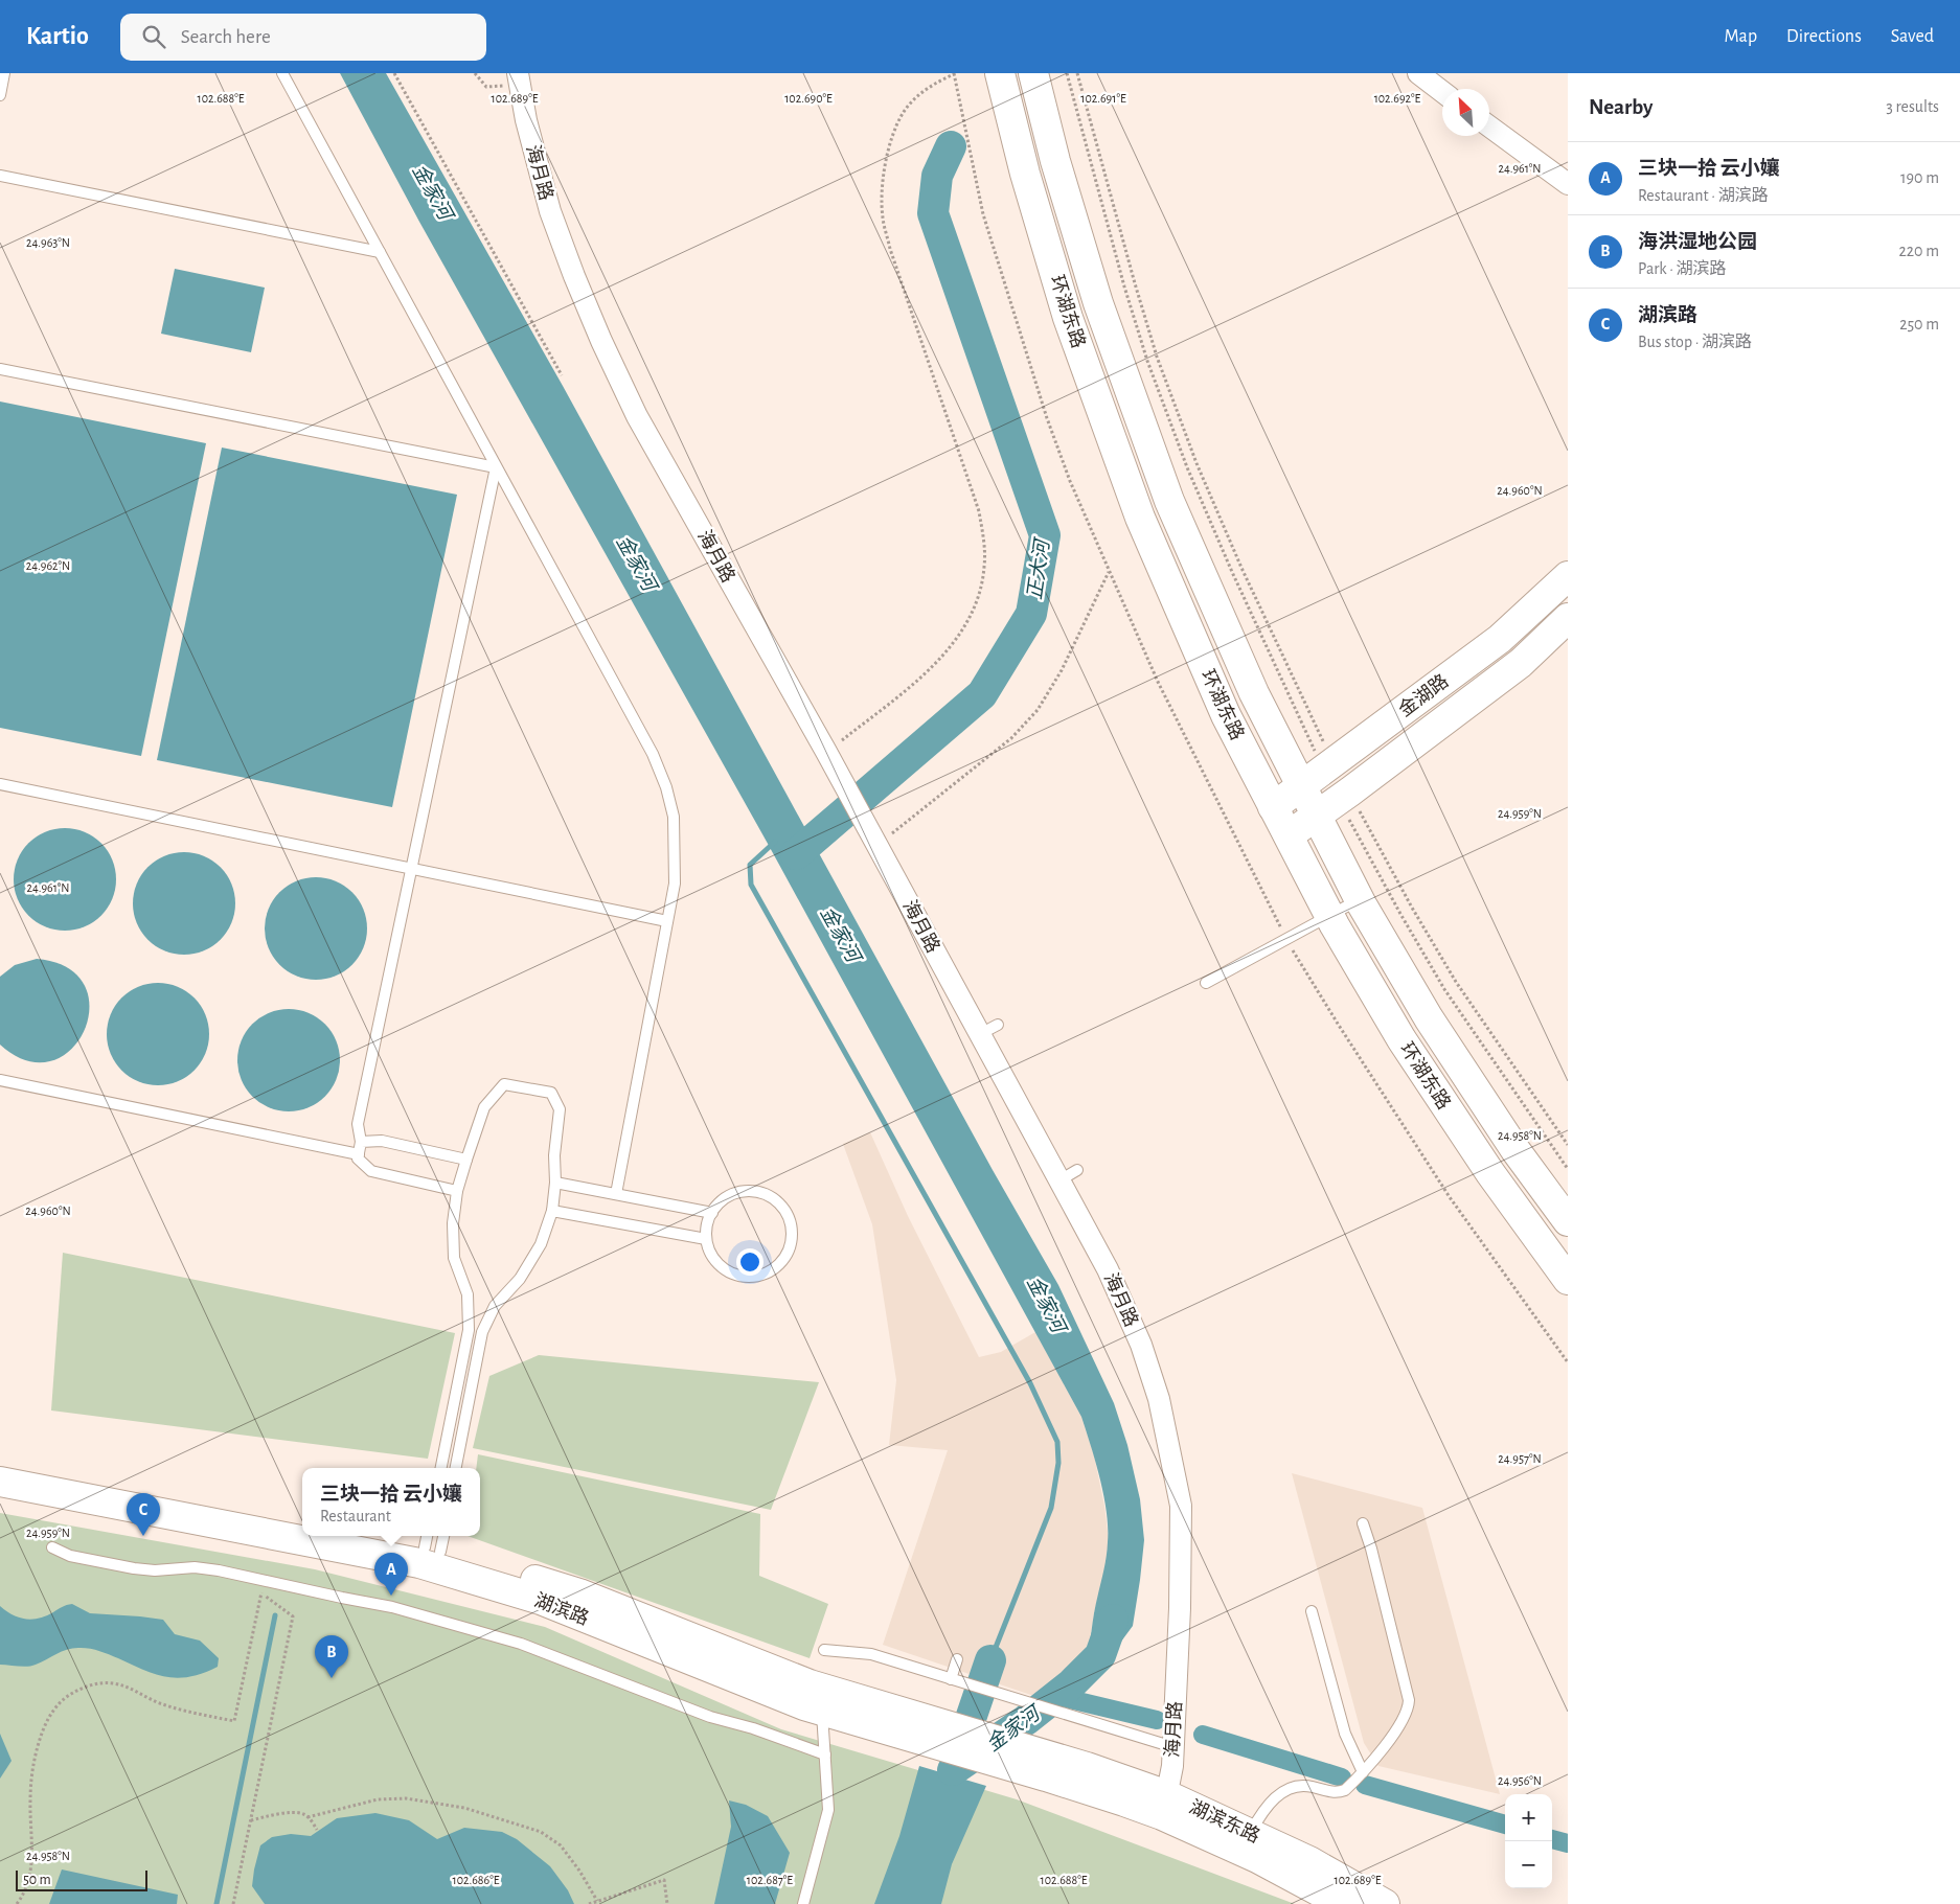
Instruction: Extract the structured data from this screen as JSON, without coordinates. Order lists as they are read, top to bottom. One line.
{"streets":{"main road":["环湖东路","金湖路","湖滨路","湖滨东路"],"street":["海月路"]},"crossings":[["海月路","湖滨东路"],["环湖东路","金湖路"],["湖滨路","湖滨东路"]],"water":["金家河","正大河"],"scale_bar":"50 m","north":"top left","page":{"header":"Kartio","search":"Search here","nav":["Map","Directions","Saved"],"heading":["Nearby","3 results"],"list":[{"mark":"A","name":"三块一拾 云小孃","note":"Restaurant · 湖滨路","value":"190 m"},{"mark":"B","name":"海洪湿地公园","note":"Park · 湖滨路","value":"220 m"},{"mark":"C","name":"湖滨路","note":"Bus stop · 湖滨路","value":"250 m"}],"popup":["三块一拾 云小孃","Restaurant"],"pins":["C","A","B"],"map_buttons":["+","−"],"scale":"50 m"},"coordinates":["102.688°E","102.689°E","102.690°E","102.692°E","102.691°E","24.961°N","24.963°N","24.960°N","24.962°N","24.959°N","24.958°N","24.957°N","24.956°N","102.686°E","102.687°E"]}
